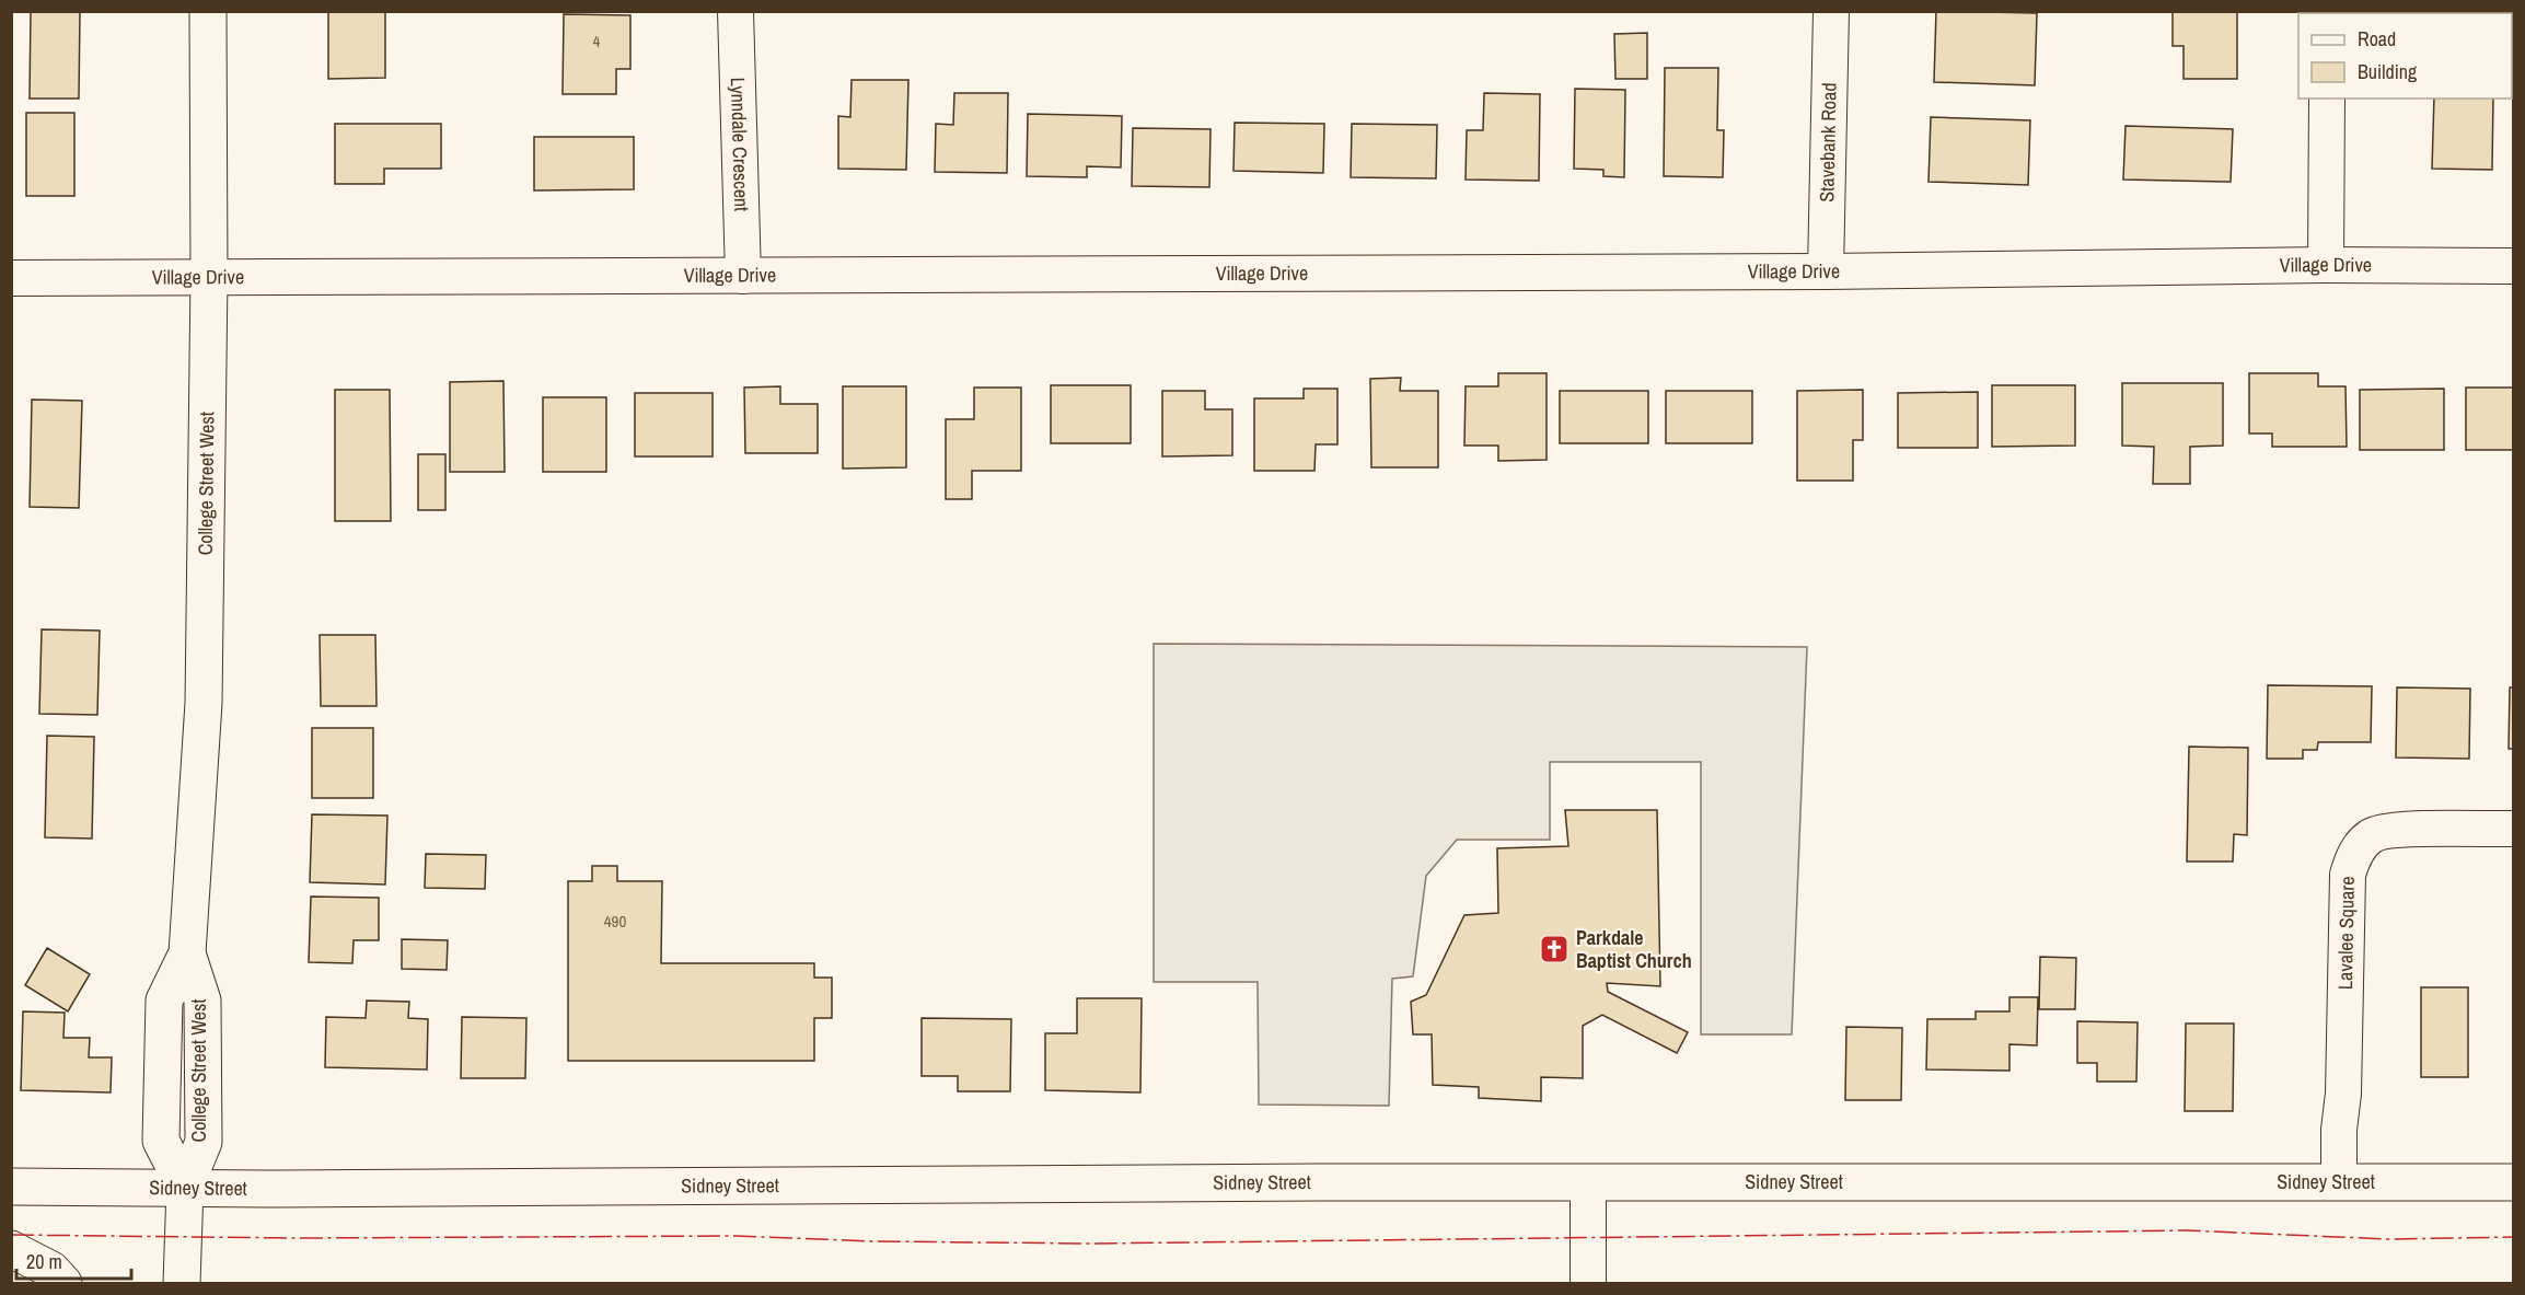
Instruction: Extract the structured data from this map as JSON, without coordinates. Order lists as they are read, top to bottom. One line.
{"streets":{"main road":["College Street West","Sidney Street"],"street":["Stavebank Road","Lynndale Crescent","Village Drive","Lavalee Square"]},"crossings":[["Stavebank Road","Village Drive"],["Lynndale Crescent","Village Drive"],["Village Drive","College Street West"],["College Street West","Sidney Street"],["Lavalee Square","Sidney Street"]],"places":{"church":["Parkdale Baptist Church"]},"house_numbers":["4","490"],"legend":["Road","Building"],"scale_bar":"20 m"}
